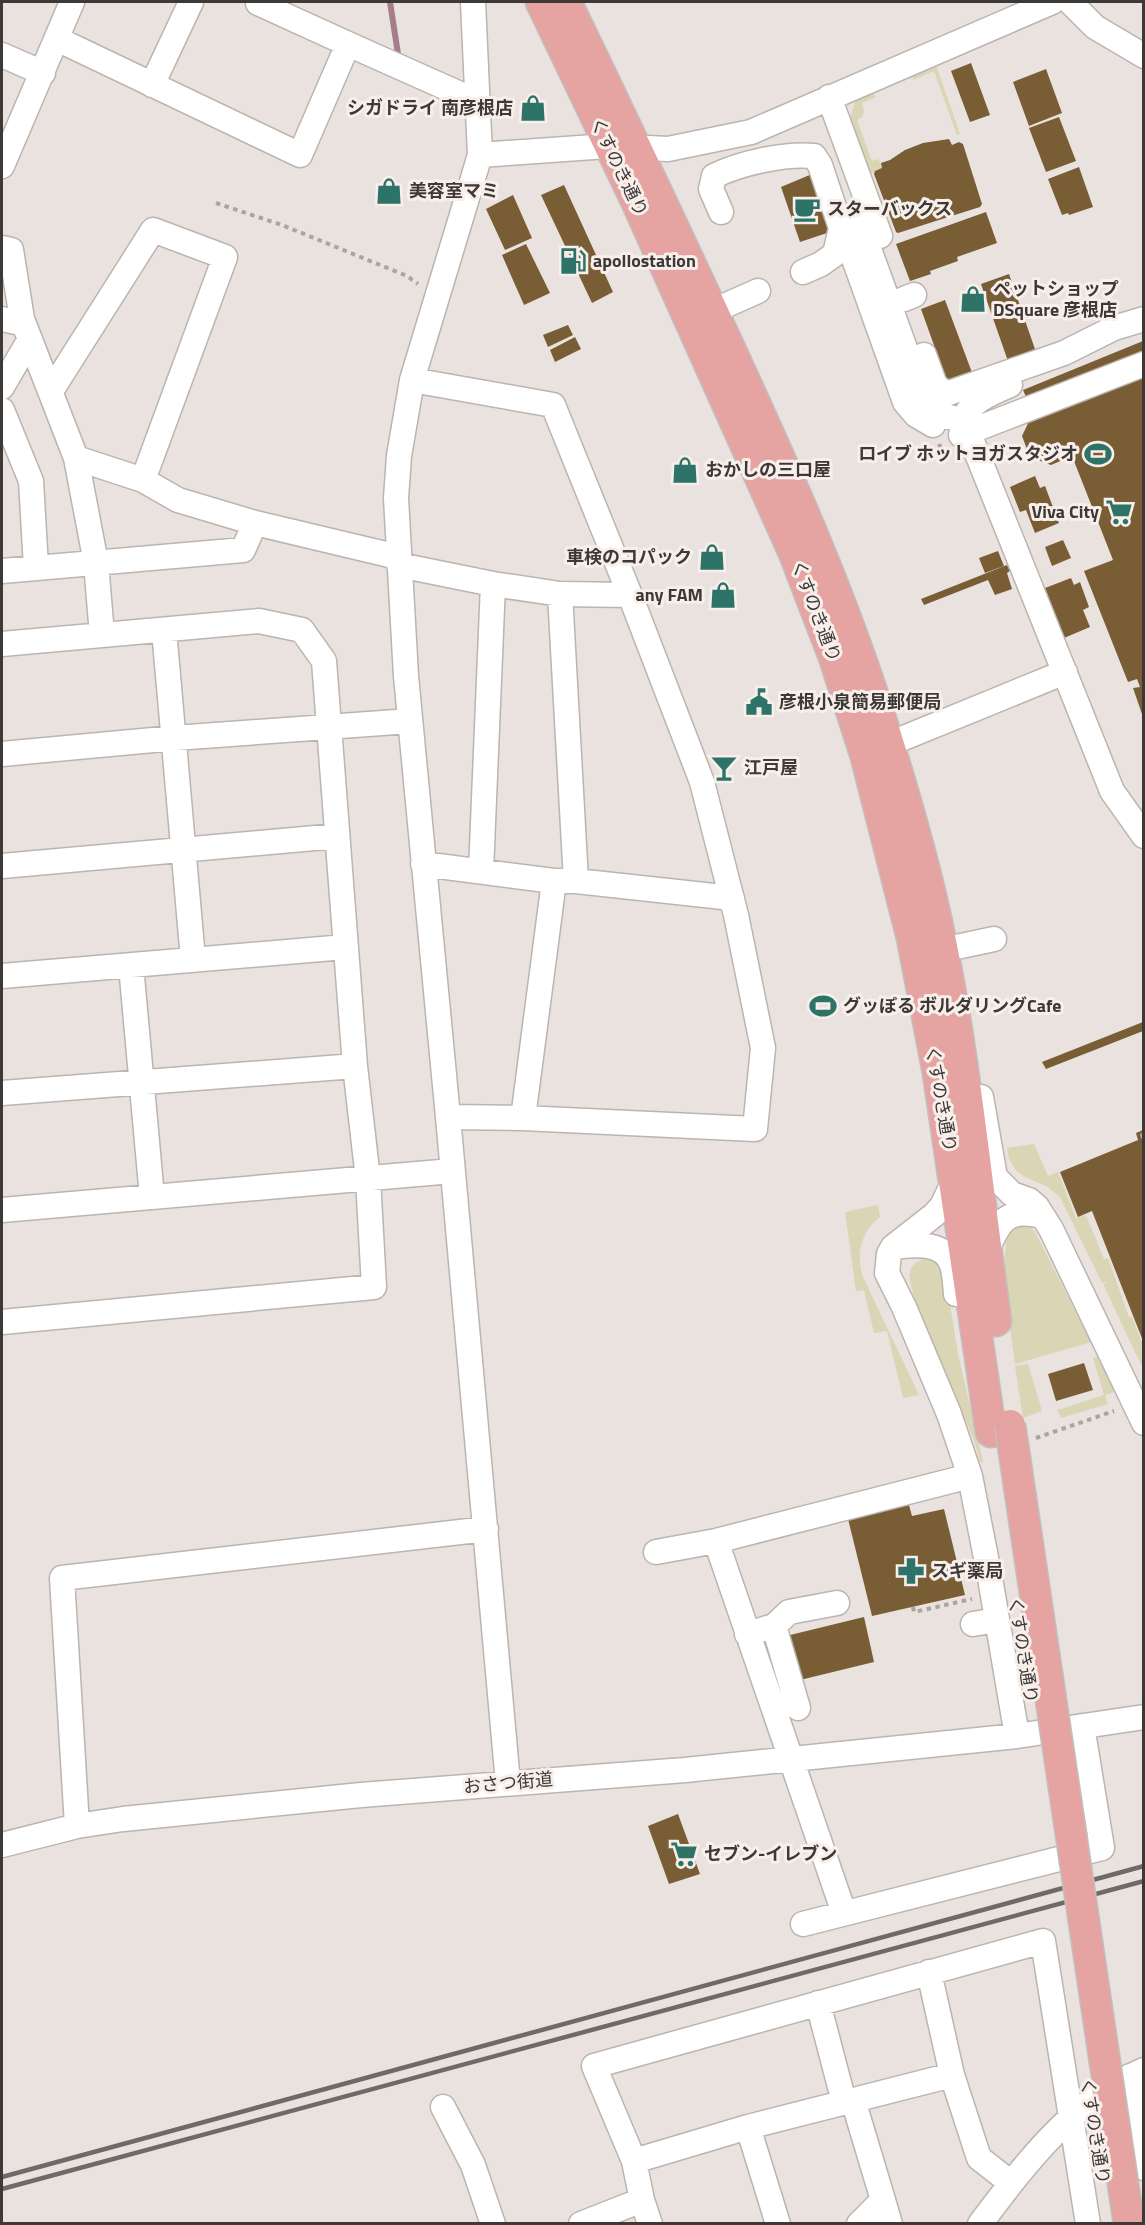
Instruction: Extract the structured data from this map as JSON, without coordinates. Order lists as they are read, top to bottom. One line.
{"streets":{"main road":["くすのき通り"],"street":["おさつ街道"]},"places":{"shop":["シガドライ 南彦根店","美容室マミ","ペットショップ DSquare 彦根店","おかしの三口屋","車検のコパック","any FAM"],"cafe":["スターバックス"],"fuel station":["apollostation"],"sports":["ロイブ ホットヨガスタジオ","グッぽる ボルダリングCafe"],"supermarket":["Viva City","セブン-イレブン"],"public building":["彦根小泉簡易郵便局"],"bar":["江戸屋"],"pharmacy":["スギ薬局"]}}
